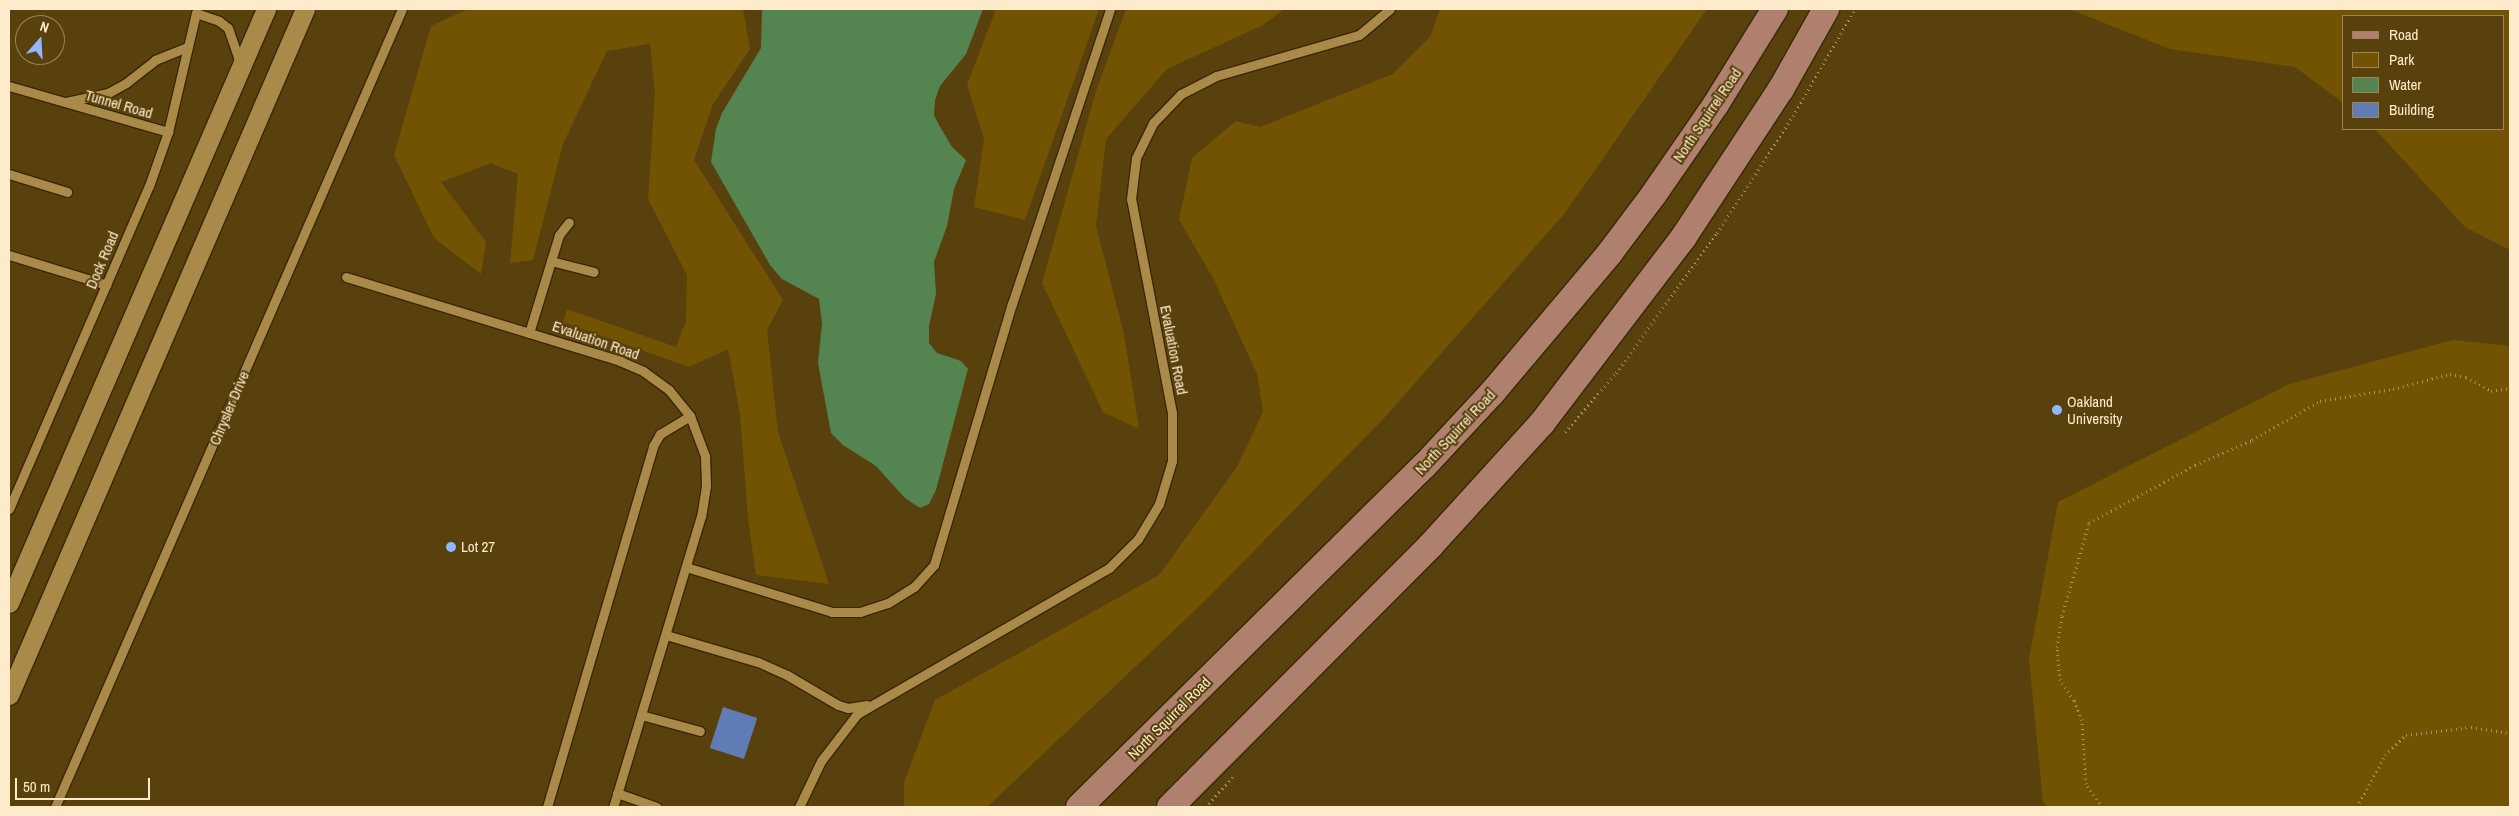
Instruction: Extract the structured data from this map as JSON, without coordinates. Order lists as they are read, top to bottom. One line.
{"streets":{"main road":["North Squirrel Road"],"lane":["Tunnel Road","Dock Road","Evaluation Road","Chrysler Drive"]},"crossings":[["Tunnel Road","Dock Road"]],"places":["Oakland University","Lot 27"],"legend":["Road","Park","Water","Building"],"scale_bar":"50 m","north":"top"}
